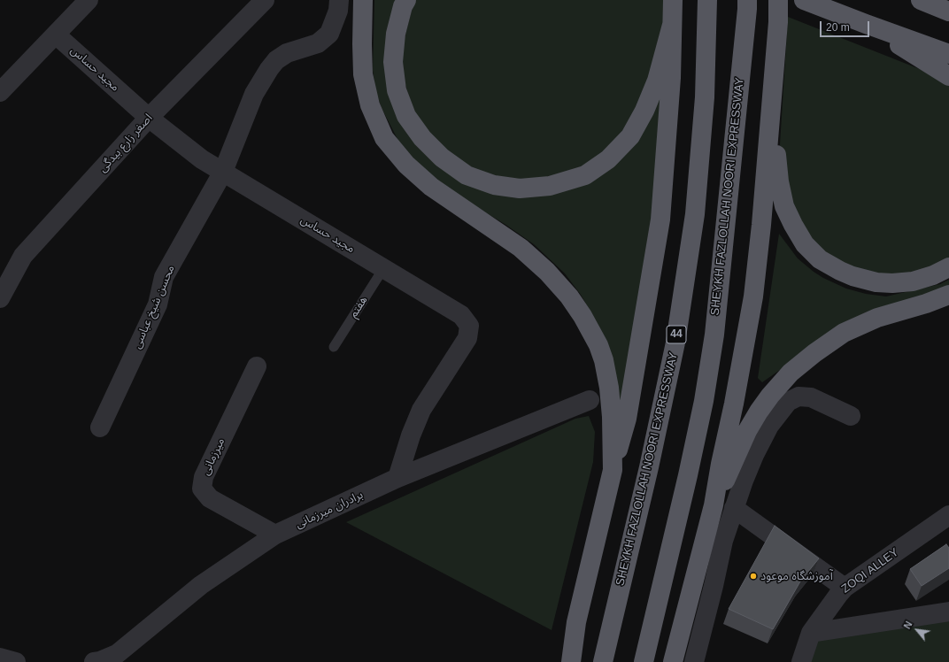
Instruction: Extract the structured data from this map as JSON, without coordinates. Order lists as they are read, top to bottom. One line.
{"streets":{"highway":["SHEYKH FAZLOLLAH NOORI EXPRESSWAY","44"],"street":["مجید حساس","اصغر زارع بیدگی","محسن شیخ عباسی","میرزمانی","برادران میرزمانی","ZOQI ALLEY"],"lane":["هفتم"]},"crossings":[["مجید حساس","اصغر زارع بیدگی"],["مجید حساس","محسن شیخ عباسی"],["مجید حساس","هفتم"],["مجید حساس","برادران میرزمانی"],["میرزمانی","برادران میرزمانی"]],"places":["آموزشگاه موعود"],"scale_bar":"20 m","north":"top left"}
